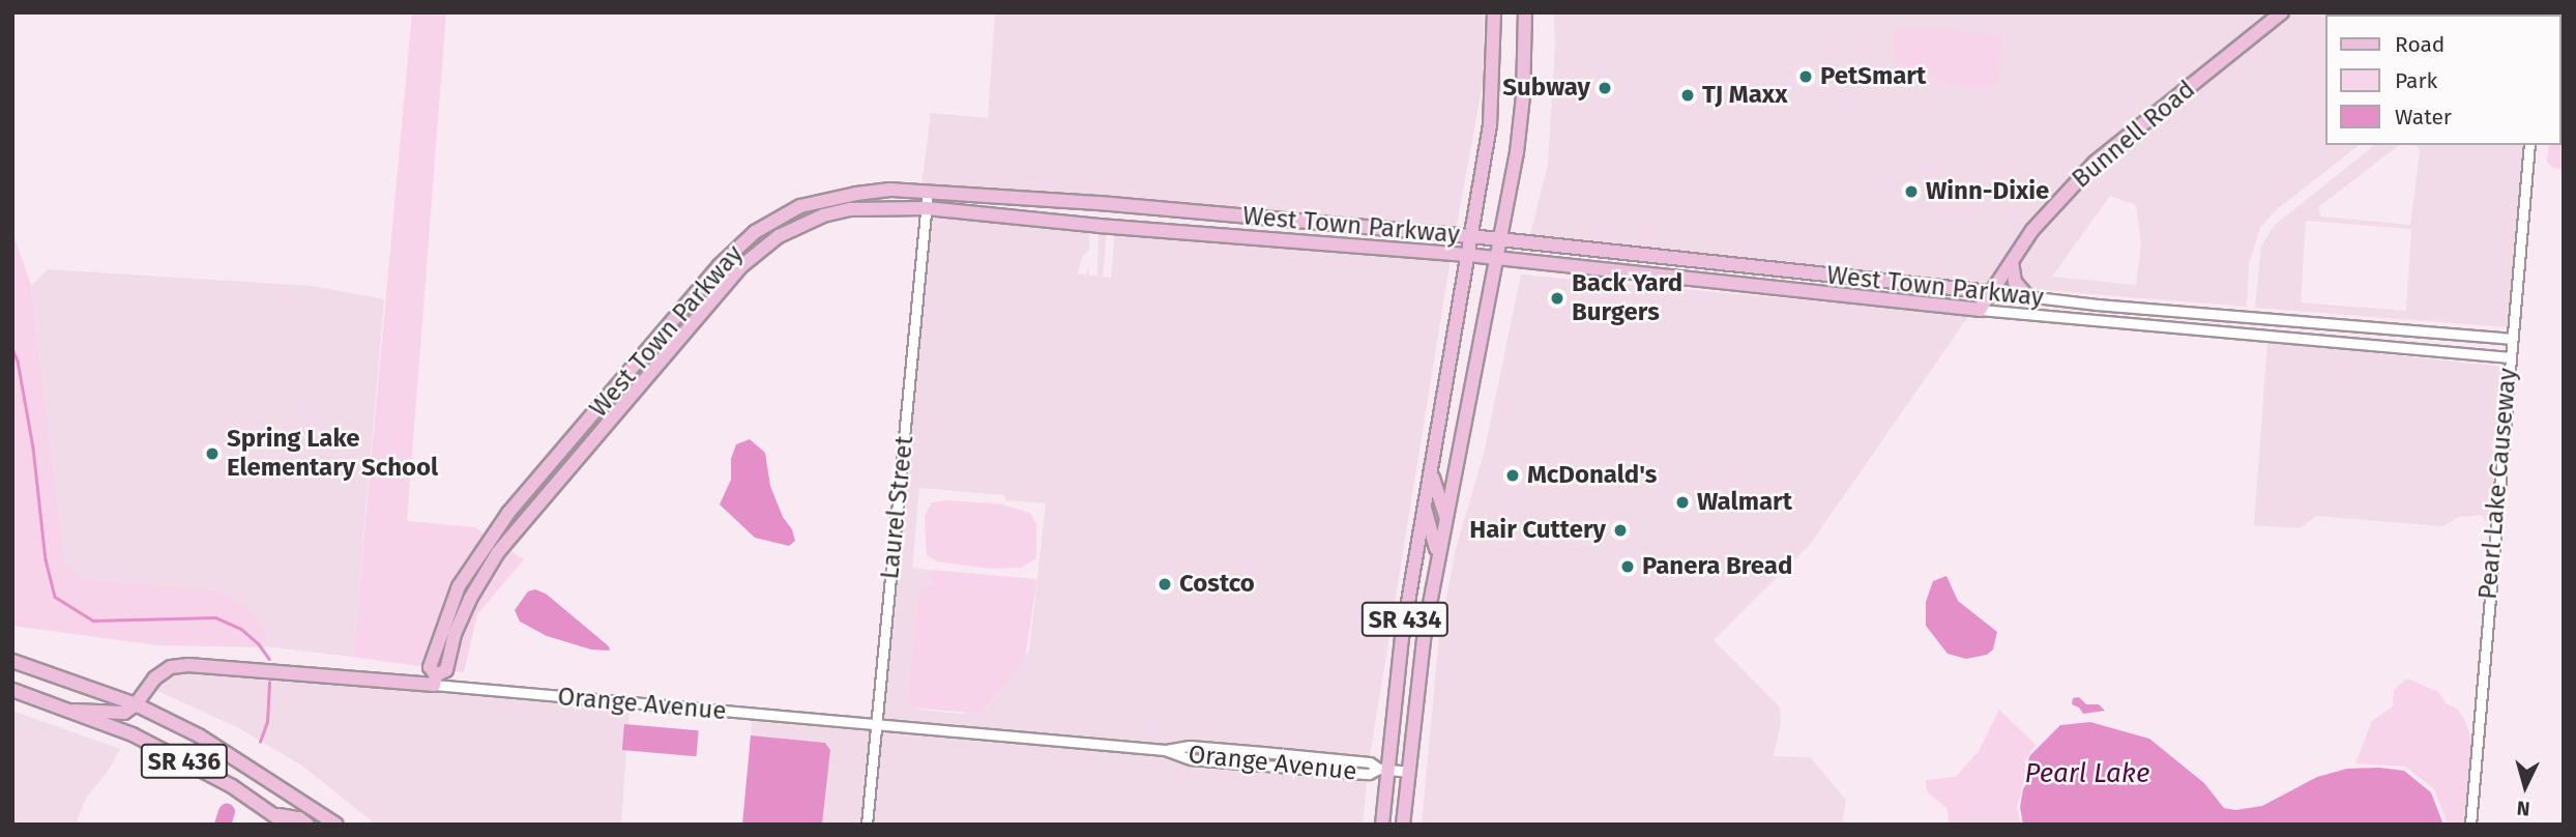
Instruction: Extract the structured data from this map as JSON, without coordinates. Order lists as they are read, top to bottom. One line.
{"streets":{"main road":["Bunnell Road","West Town Parkway","SR 434","Orange Avenue","SR 436"],"street":["Pearl Lake Causeway","Laurel Street"]},"crossings":[["Bunnell Road","West Town Parkway"],["West Town Parkway","Pearl Lake Causeway"],["West Town Parkway","Laurel Street"],["West Town Parkway","SR 434"],["West Town Parkway","Orange Avenue"],["Laurel Street","Orange Avenue"],["SR 434","Orange Avenue"],["Orange Avenue","SR 436"]],"water":["Pearl Lake"],"places":["PetSmart","Subway","TJ Maxx","Winn-Dixie","Back Yard Burgers","Spring Lake Elementary School","McDonald's","Walmart","Hair Cuttery","Panera Bread","Costco"],"legend":["Road","Park","Water"],"north":"bottom"}
